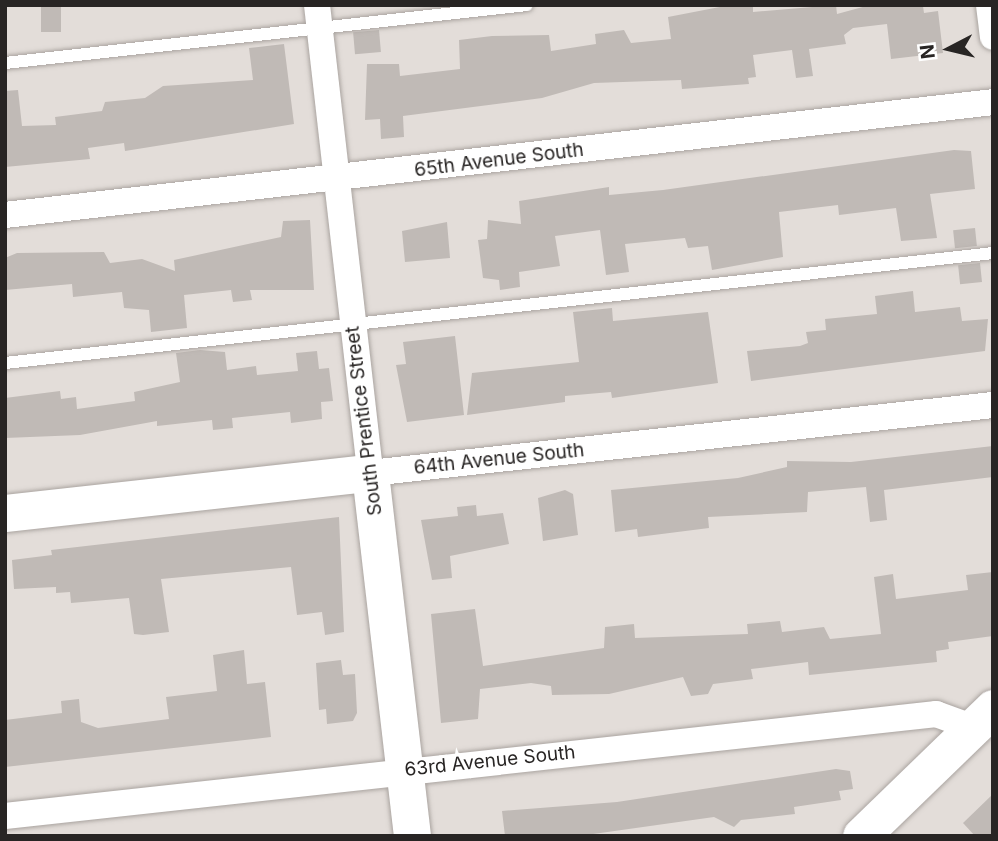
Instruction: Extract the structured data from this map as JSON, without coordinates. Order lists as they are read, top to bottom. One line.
{"streets":{"street":["65th Avenue South","South Prentice Street","64th Avenue South","63rd Avenue South"]},"crossings":[["65th Avenue South","South Prentice Street"],["South Prentice Street","64th Avenue South"],["South Prentice Street","63rd Avenue South"]],"north":"left"}
